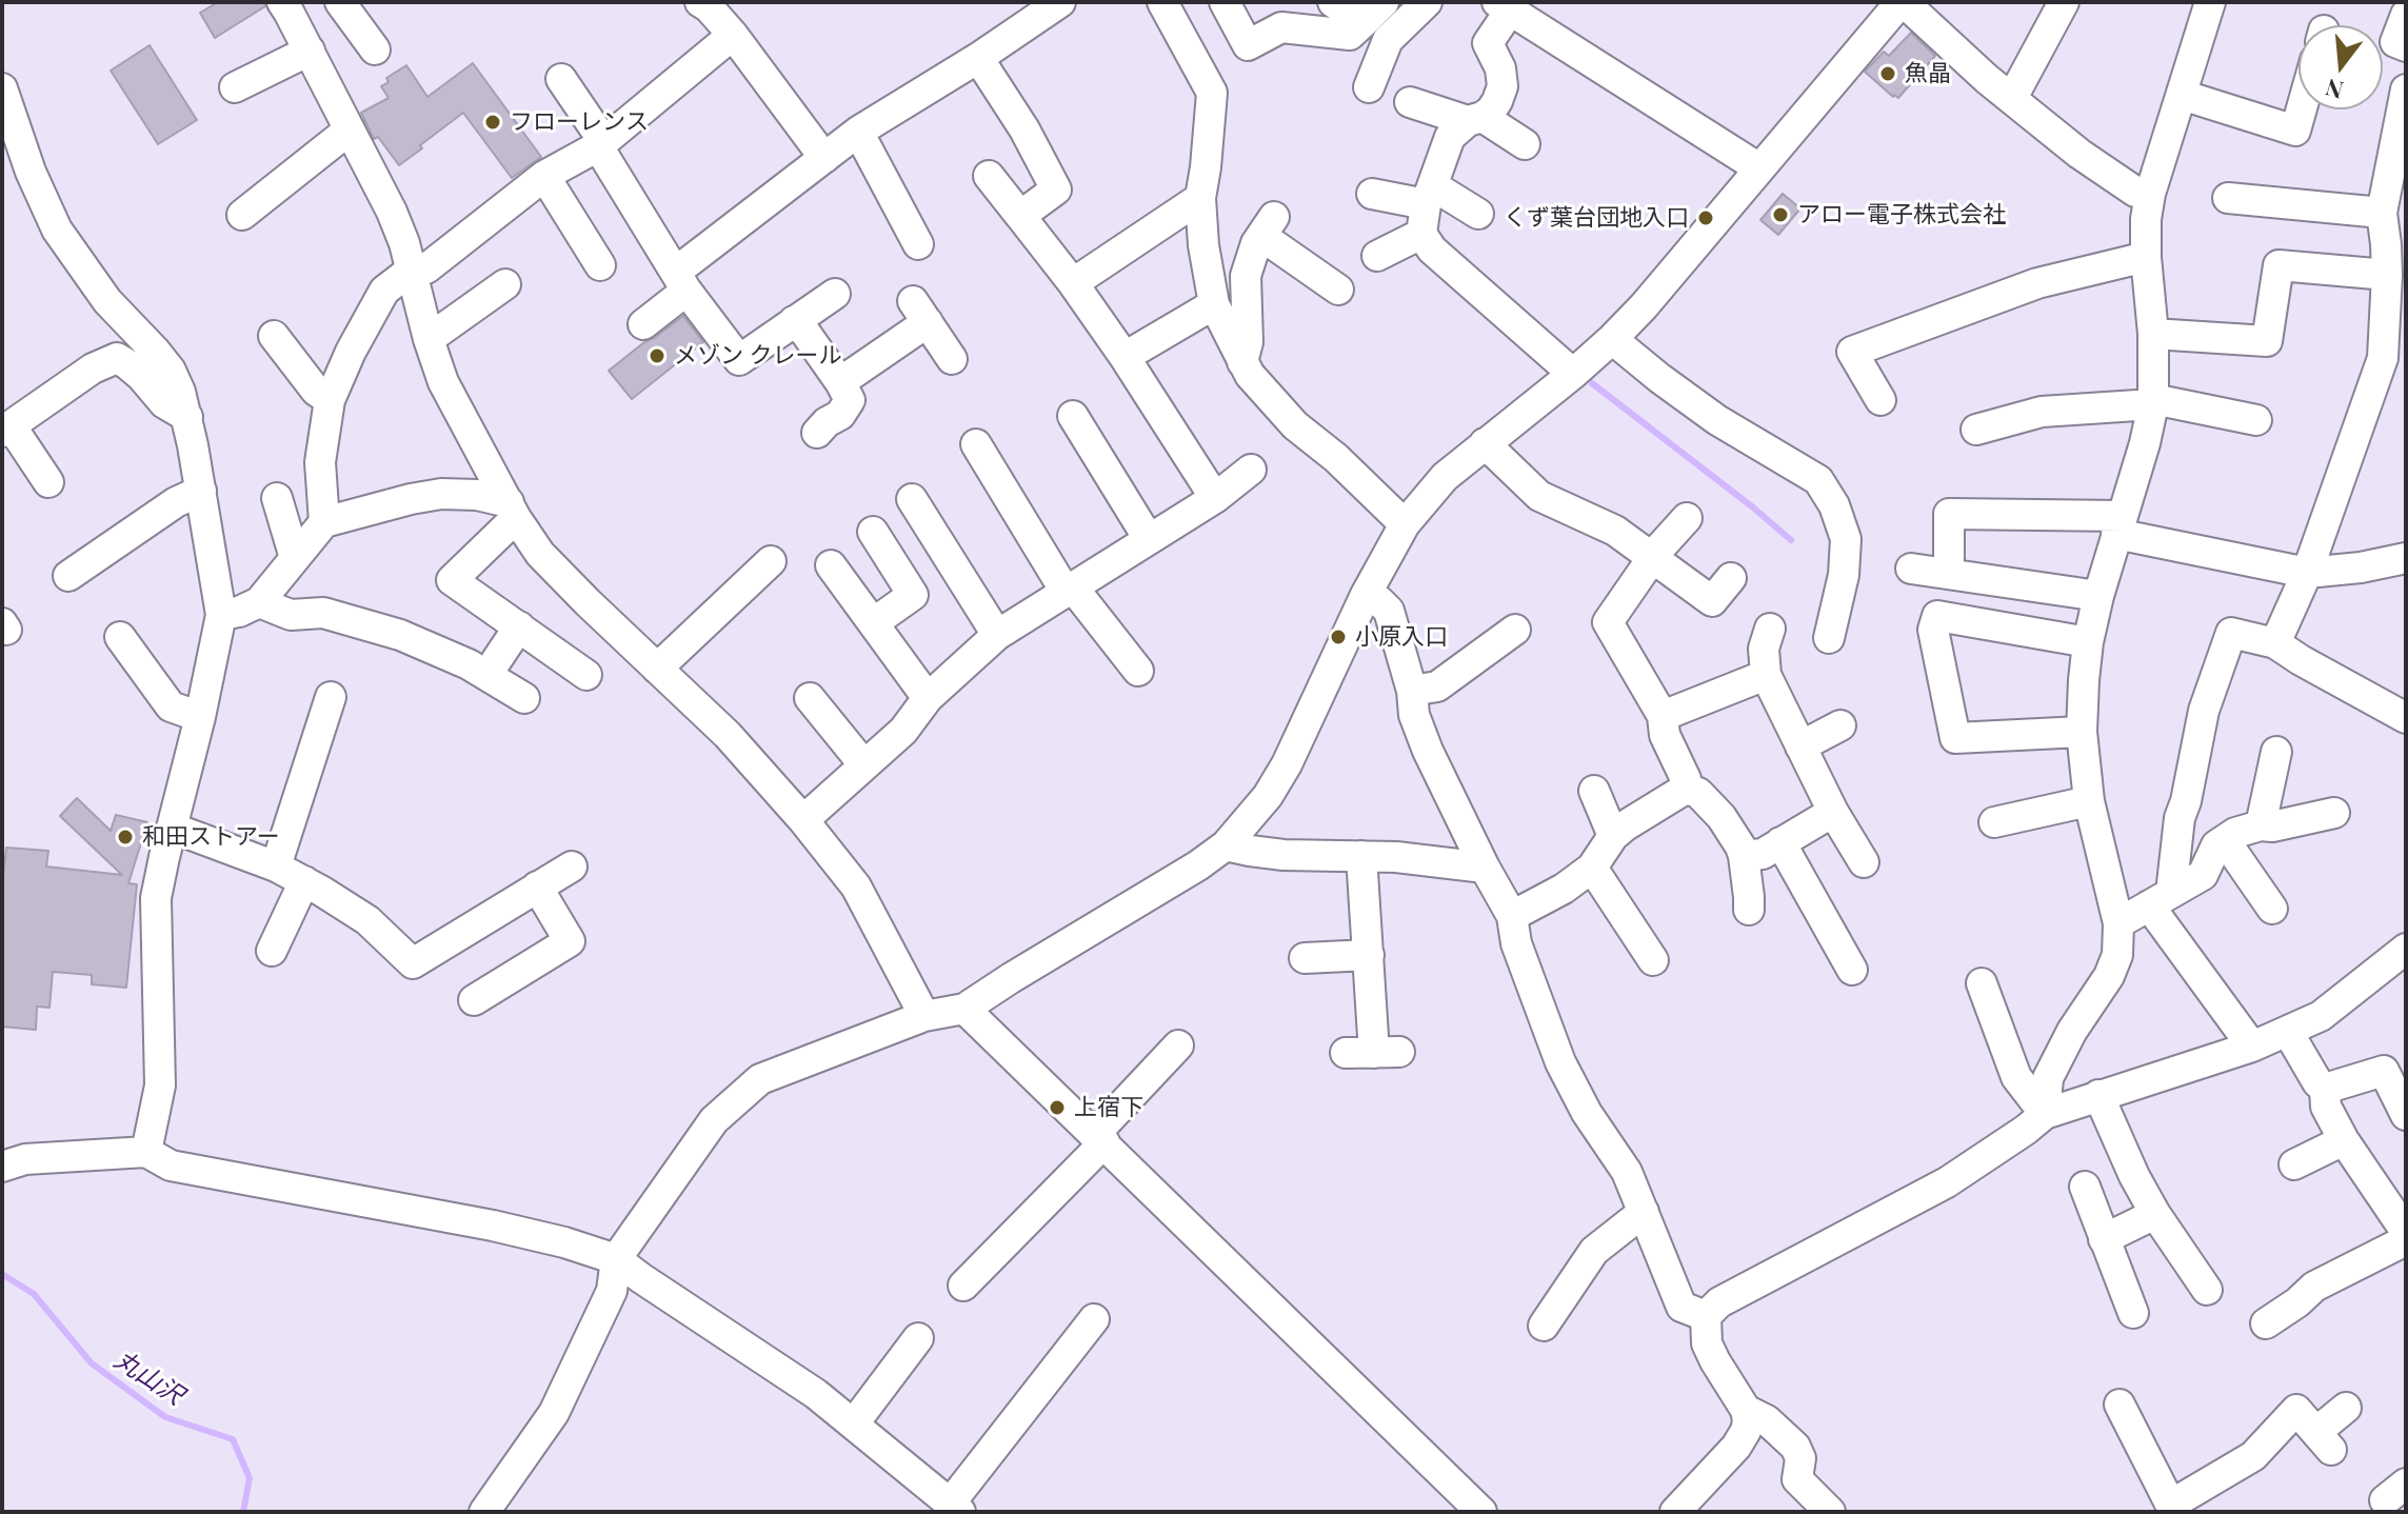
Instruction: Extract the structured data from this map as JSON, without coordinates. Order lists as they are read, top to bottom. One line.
{"water":["丸山沢"],"places":["魚晶","フローレンス","アロー電子株式会社","くず葉台団地入口","メゾン クレール","小原入口","和田ストアー","上宿下"],"north":"bottom"}
